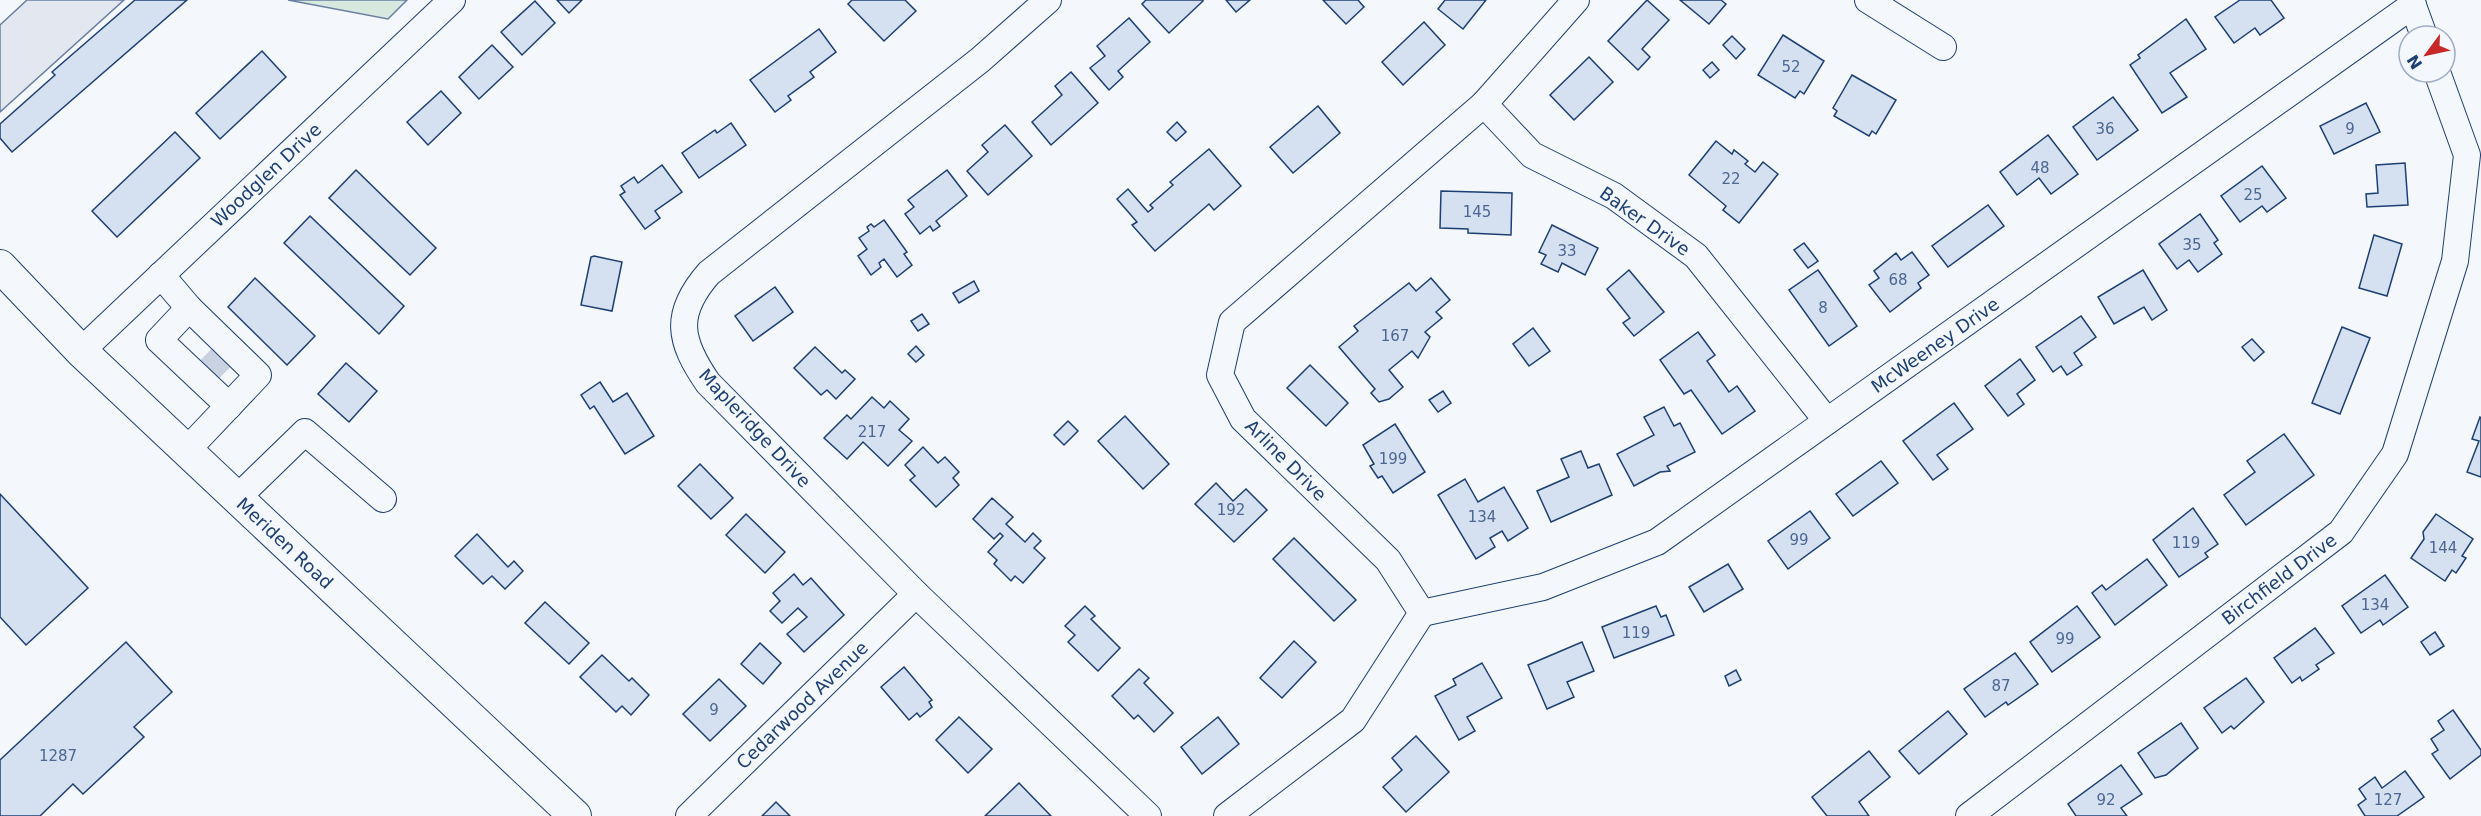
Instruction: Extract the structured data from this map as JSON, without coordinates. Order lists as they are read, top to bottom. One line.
{"streets":{"main road":["Meriden Road"],"street":["Woodglen Drive","Baker Drive","McWeeney Drive","Mapleridge Drive","Arline Drive","Birchfield Drive","Cedarwood Avenue"]},"crossings":[["Woodglen Drive","Meriden Road"],["Baker Drive","McWeeney Drive"],["Baker Drive","Arline Drive"],["McWeeney Drive","Arline Drive"],["Mapleridge Drive","Cedarwood Avenue"]],"house_numbers":["52","36","9","48","22","25","145","35","33","68","8","167","217","199","192","134","99","119","144","134","119","99","87","9","1287","92","127"],"north":"bottom left"}
